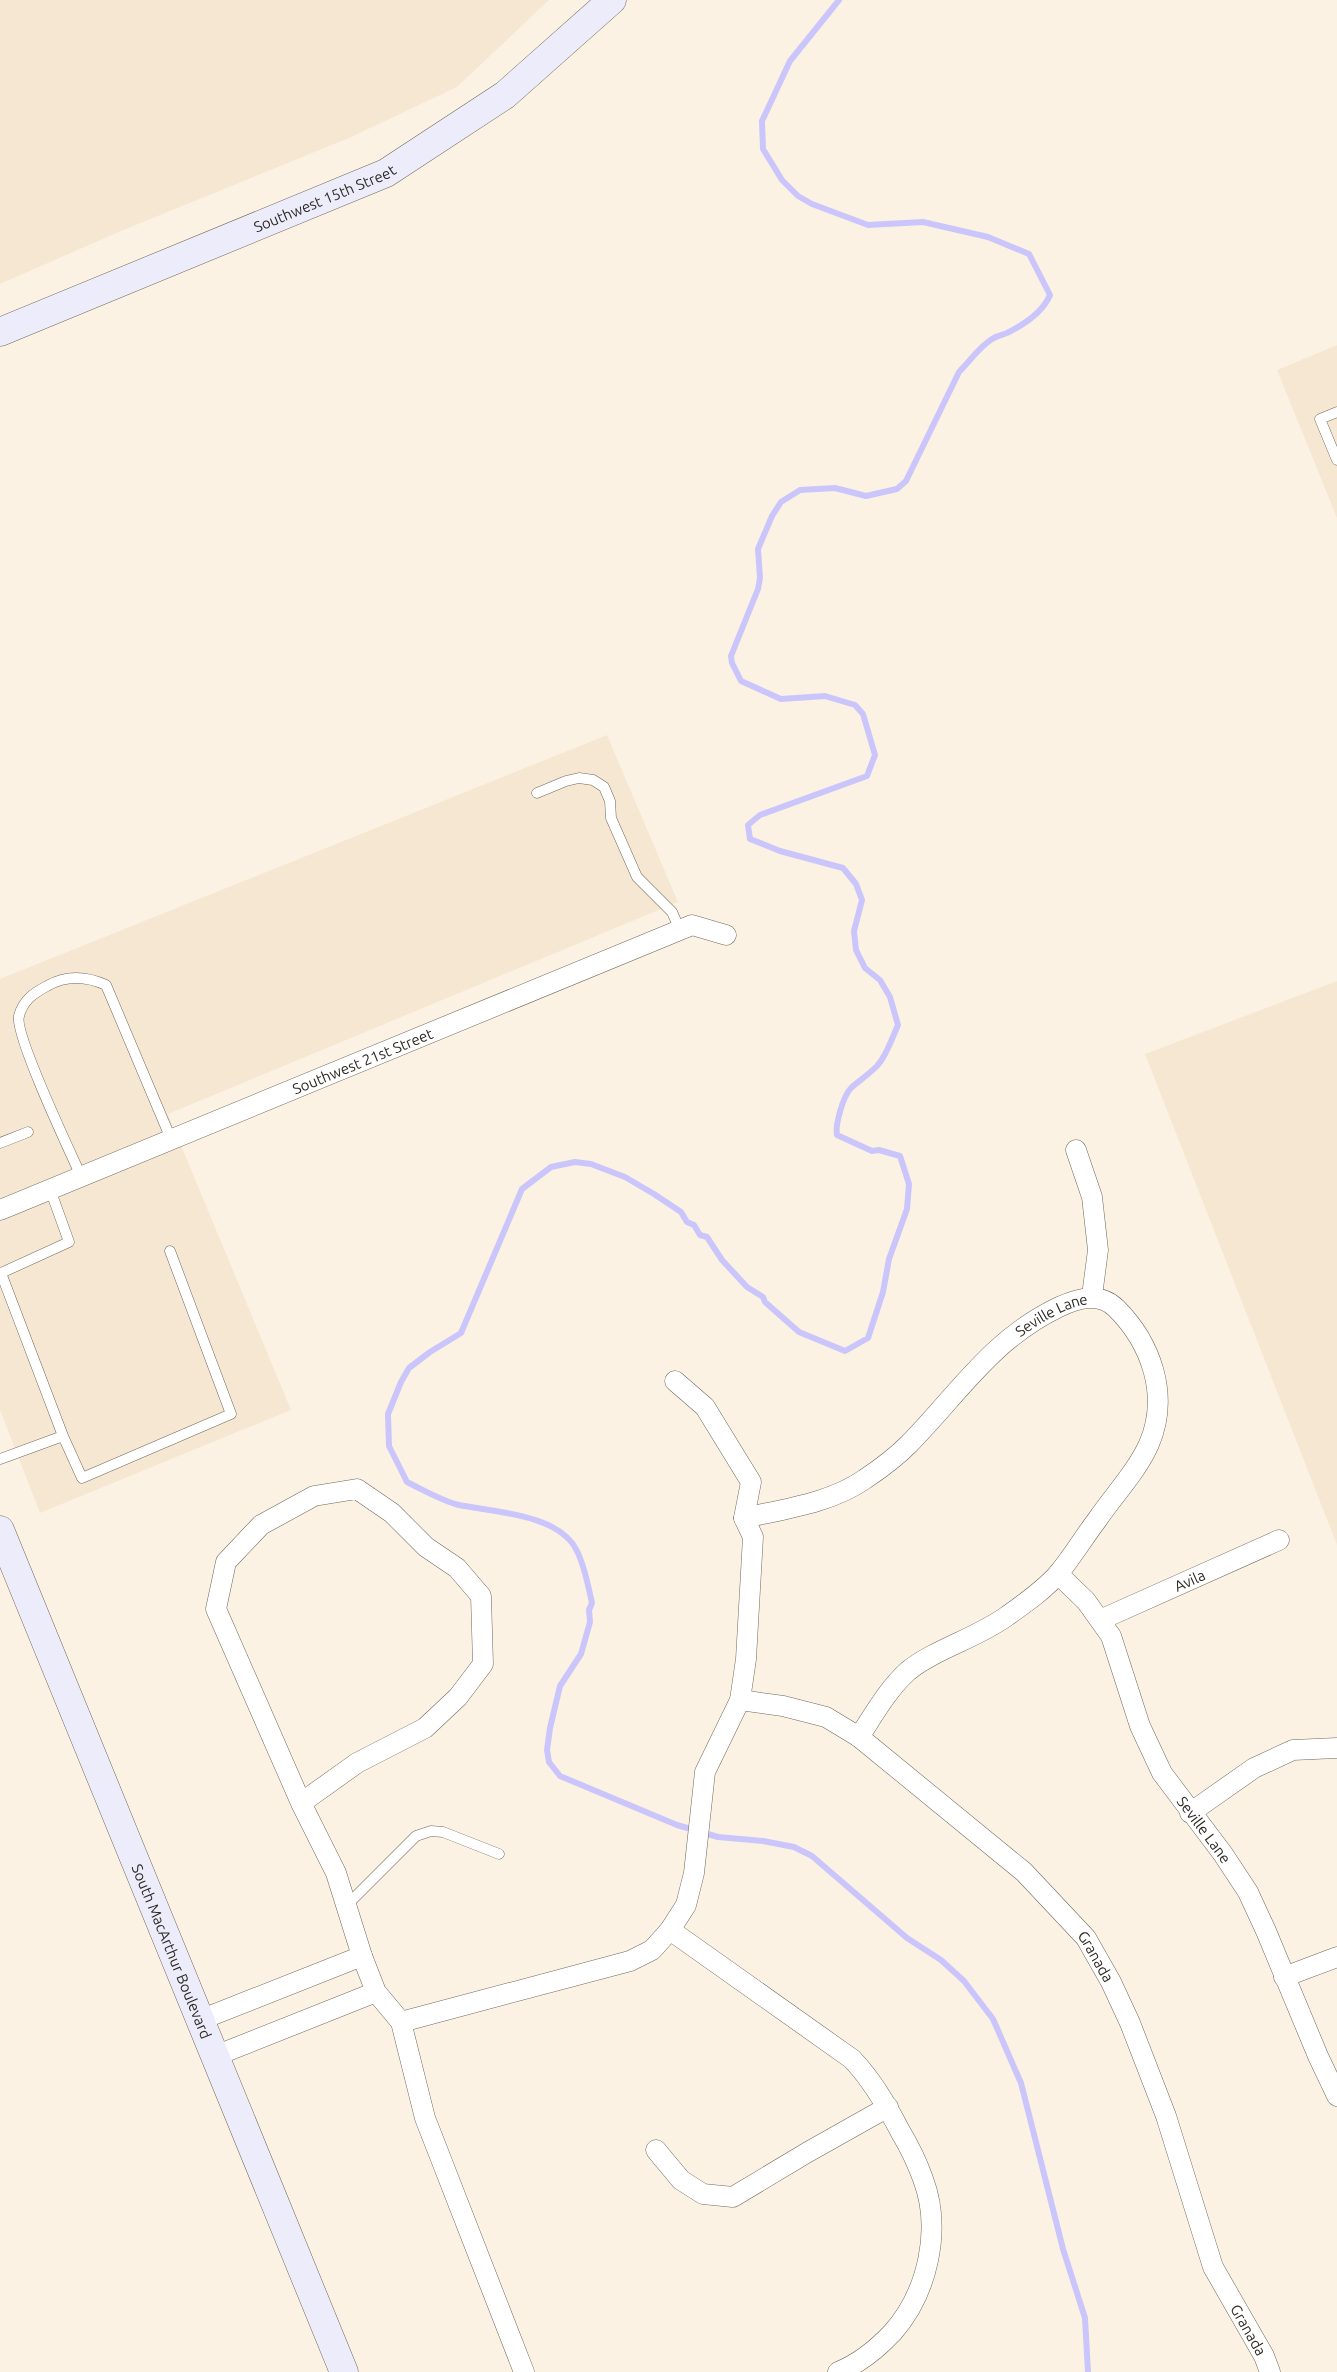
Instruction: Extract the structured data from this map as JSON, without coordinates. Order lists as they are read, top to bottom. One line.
{"streets":{"main road":["Southwest 15th Street","South MacArthur Boulevard"],"street":["Southwest 21st Street","Seville Lane","Avila","Granada"]},"crossings":[["Seville Lane","Avila"],["Seville Lane","Granada"]]}
